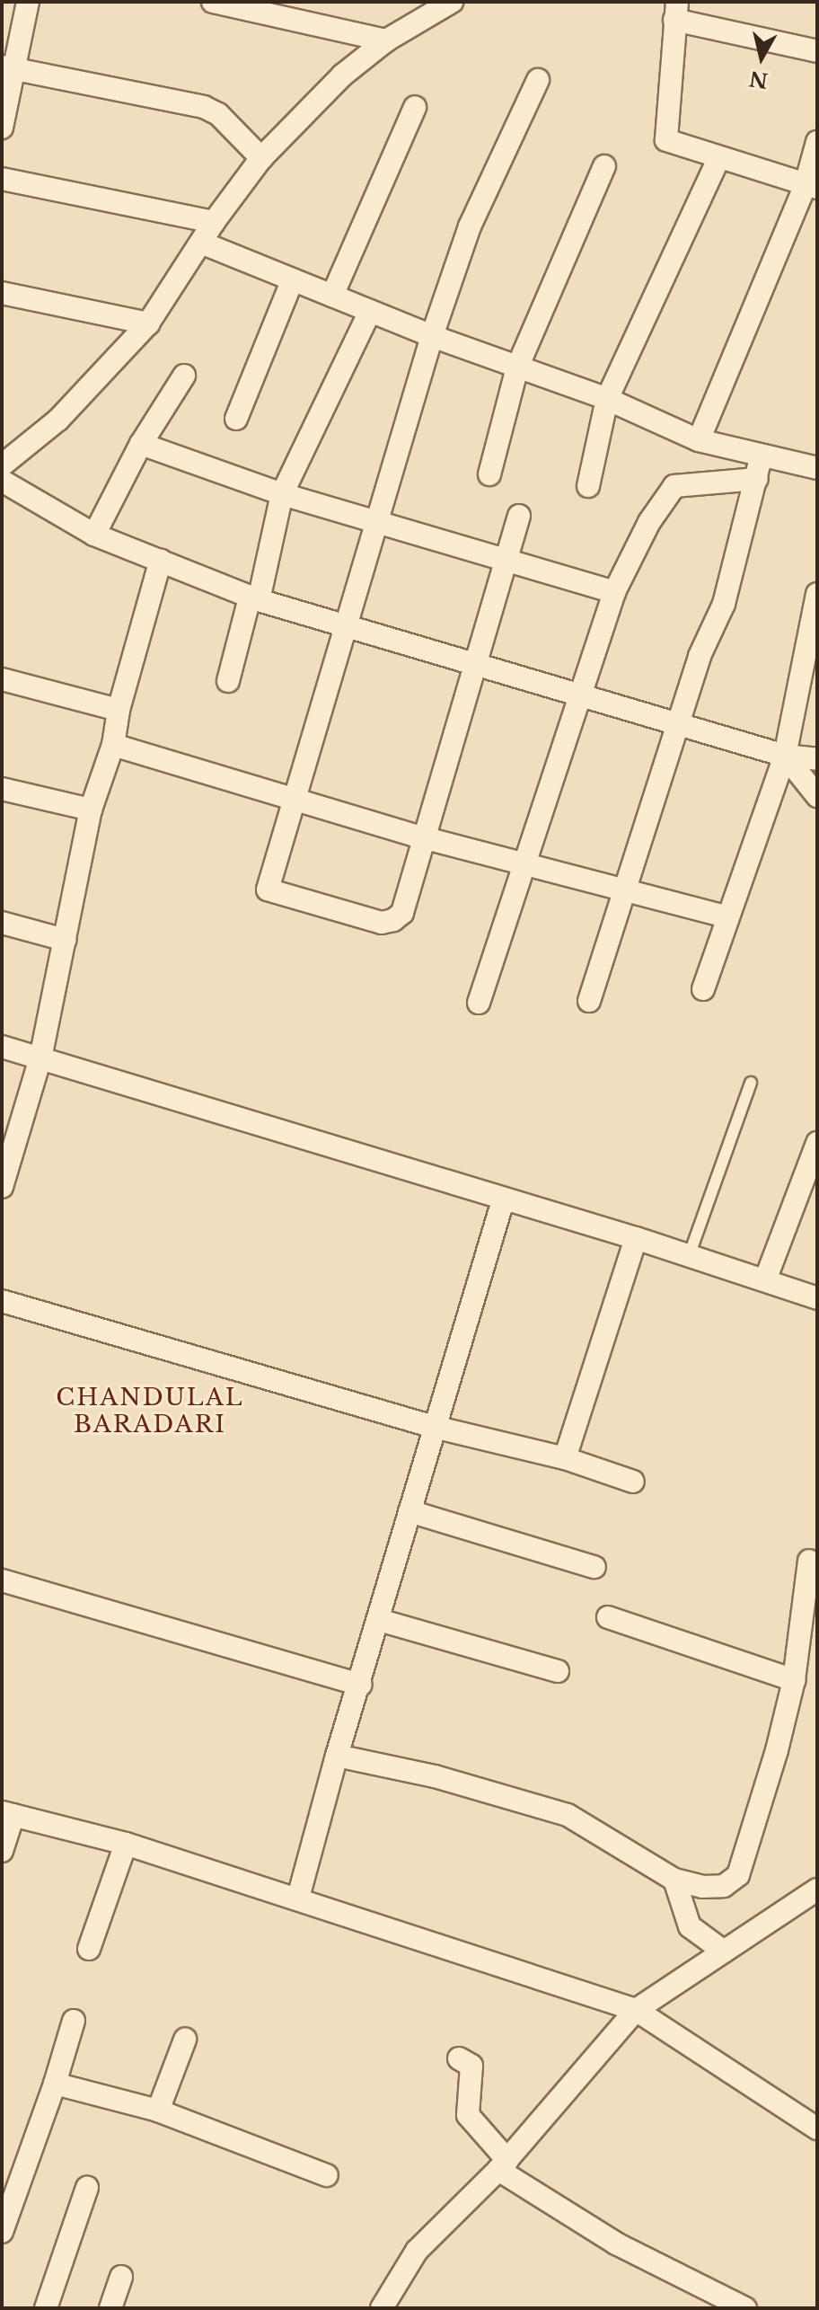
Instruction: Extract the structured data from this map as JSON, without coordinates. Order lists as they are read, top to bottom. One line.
{"districts":["CHANDULAL BARADARI"],"north":"bottom"}
